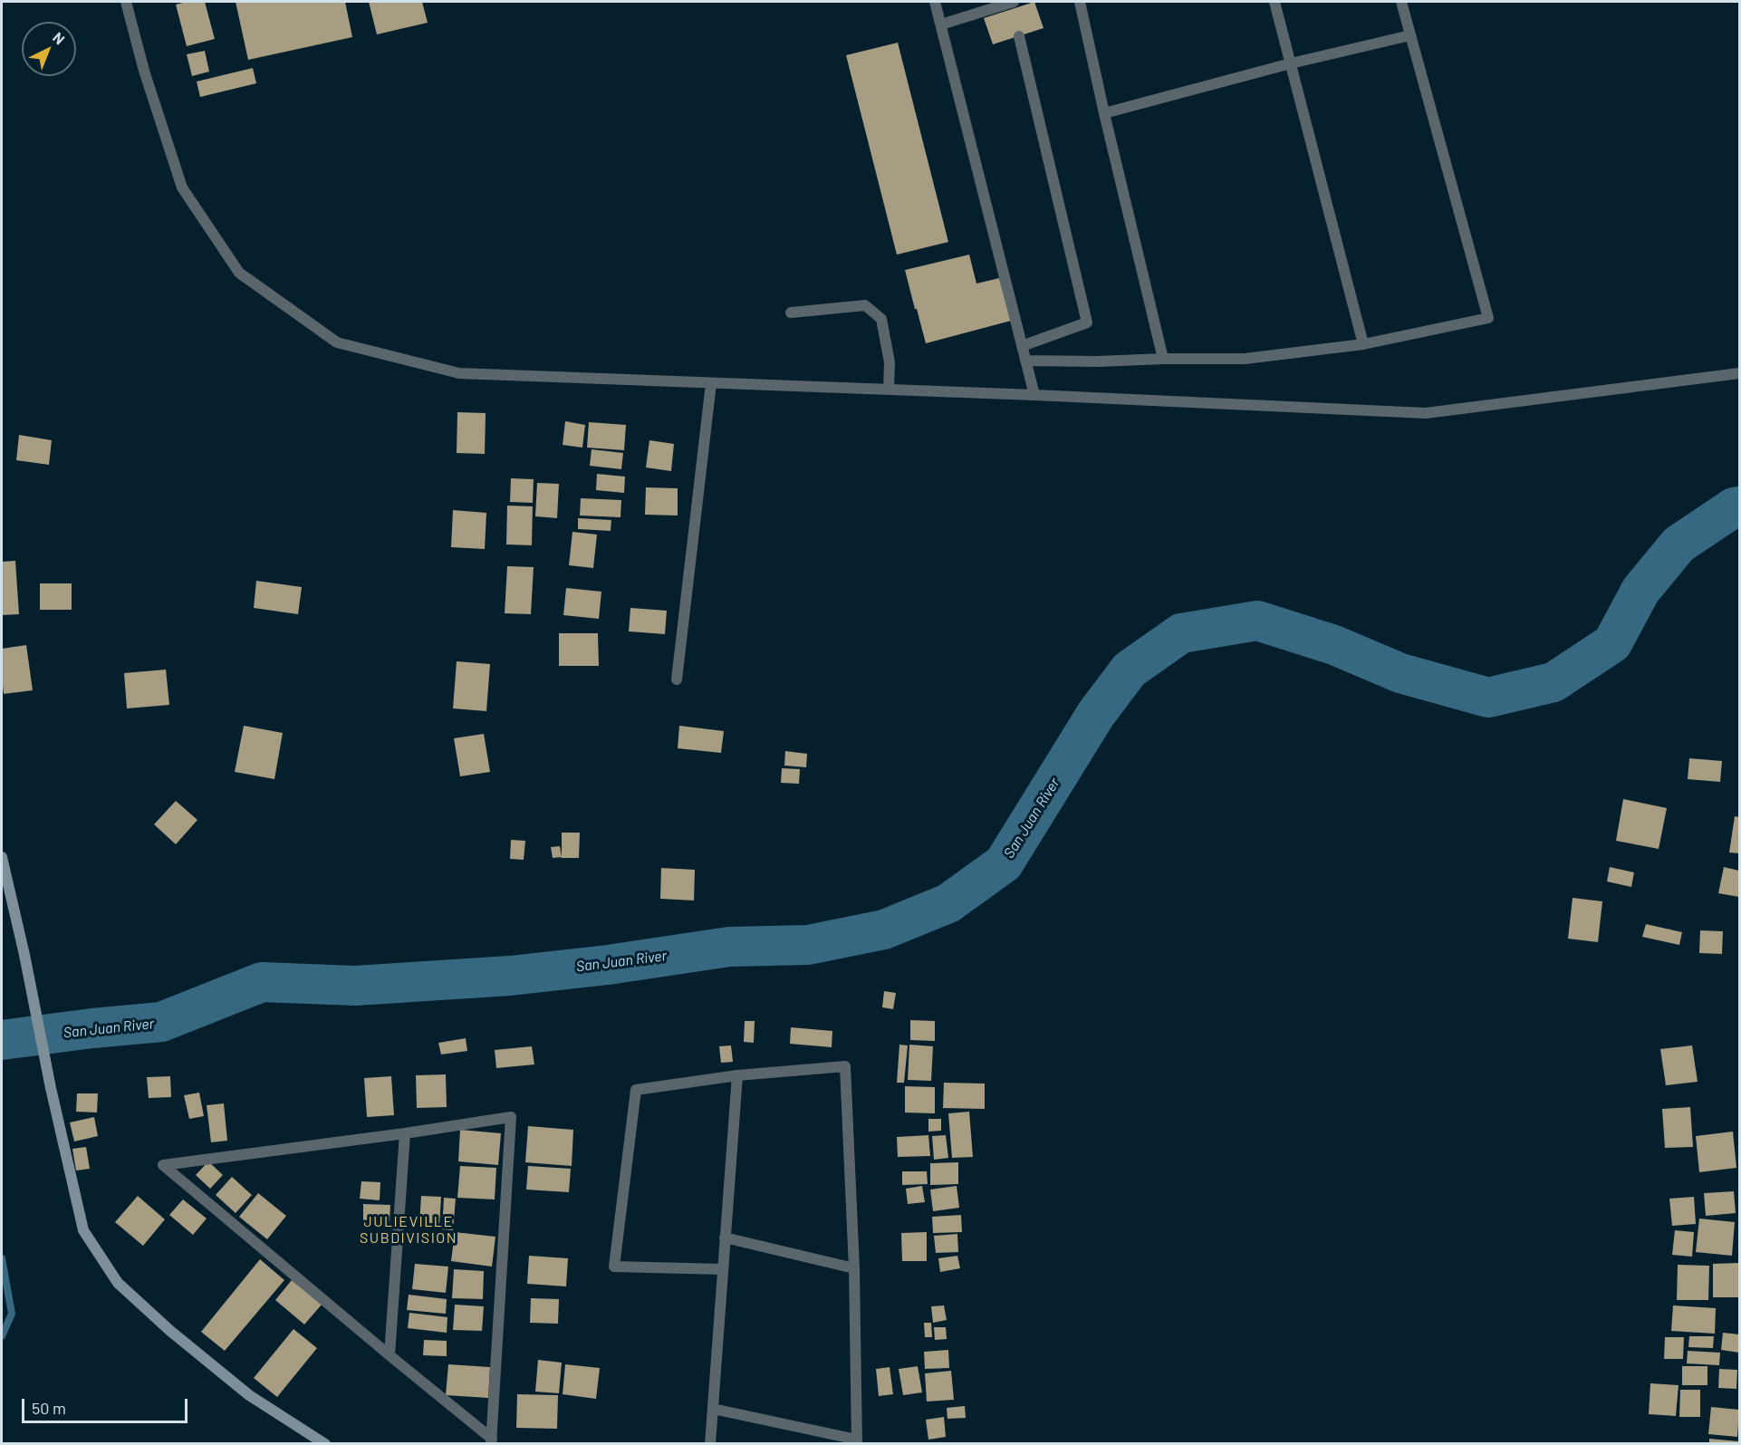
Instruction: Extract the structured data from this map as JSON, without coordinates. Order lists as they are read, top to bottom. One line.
{"districts":["JULIEVILLE SUBDIVISION"],"water":["San Juan River"],"scale_bar":"50 m","north":"top right"}
